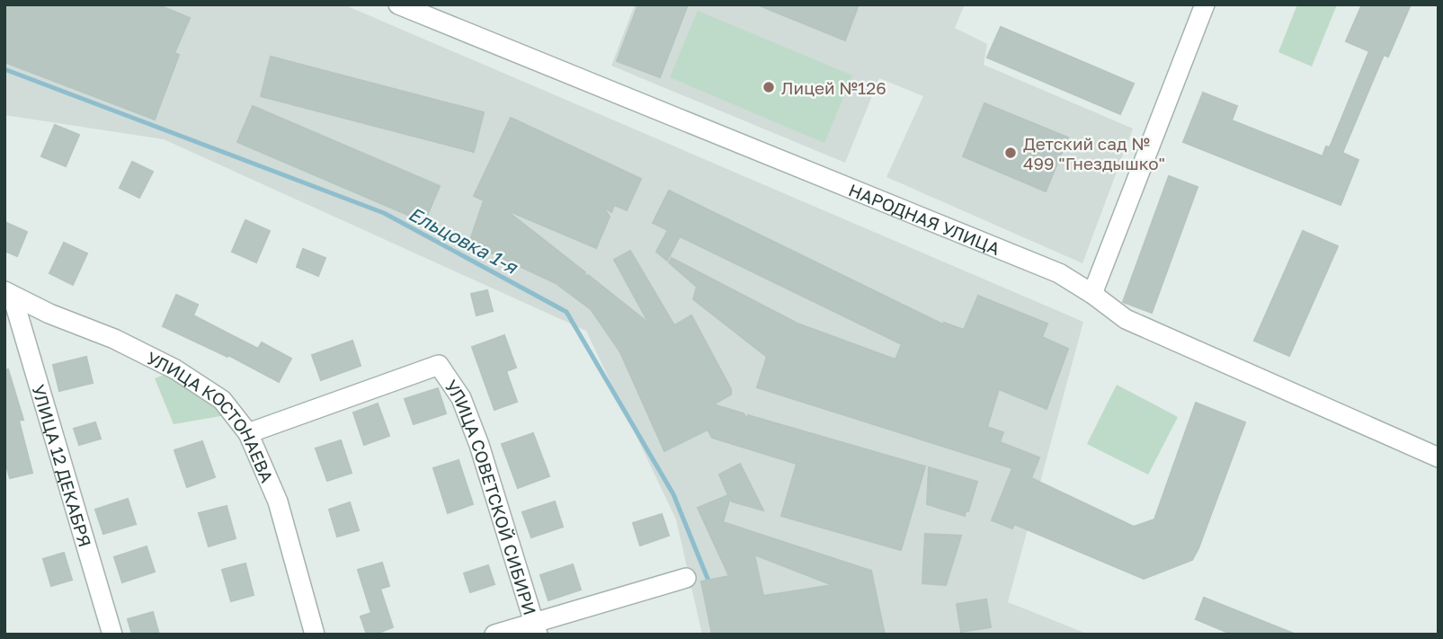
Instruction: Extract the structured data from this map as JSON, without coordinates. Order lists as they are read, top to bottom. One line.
{"streets":{"street":["НАРОДНАЯ УЛИЦА","УЛИЦА КОСТОНАЕВА","УЛИЦА 12 ДЕКАБРЯ","УЛИЦА СОВЕТСКОЙ СИБИРИ"]},"crossings":[["УЛИЦА КОСТОНАЕВА","УЛИЦА 12 ДЕКАБРЯ"],["УЛИЦА КОСТОНАЕВА","УЛИЦА СОВЕТСКОЙ СИБИРИ"]],"water":["Ельцовка 1-я"],"places":["Лицей №126","Детский сад № 499 \"Гнездышко\""]}
